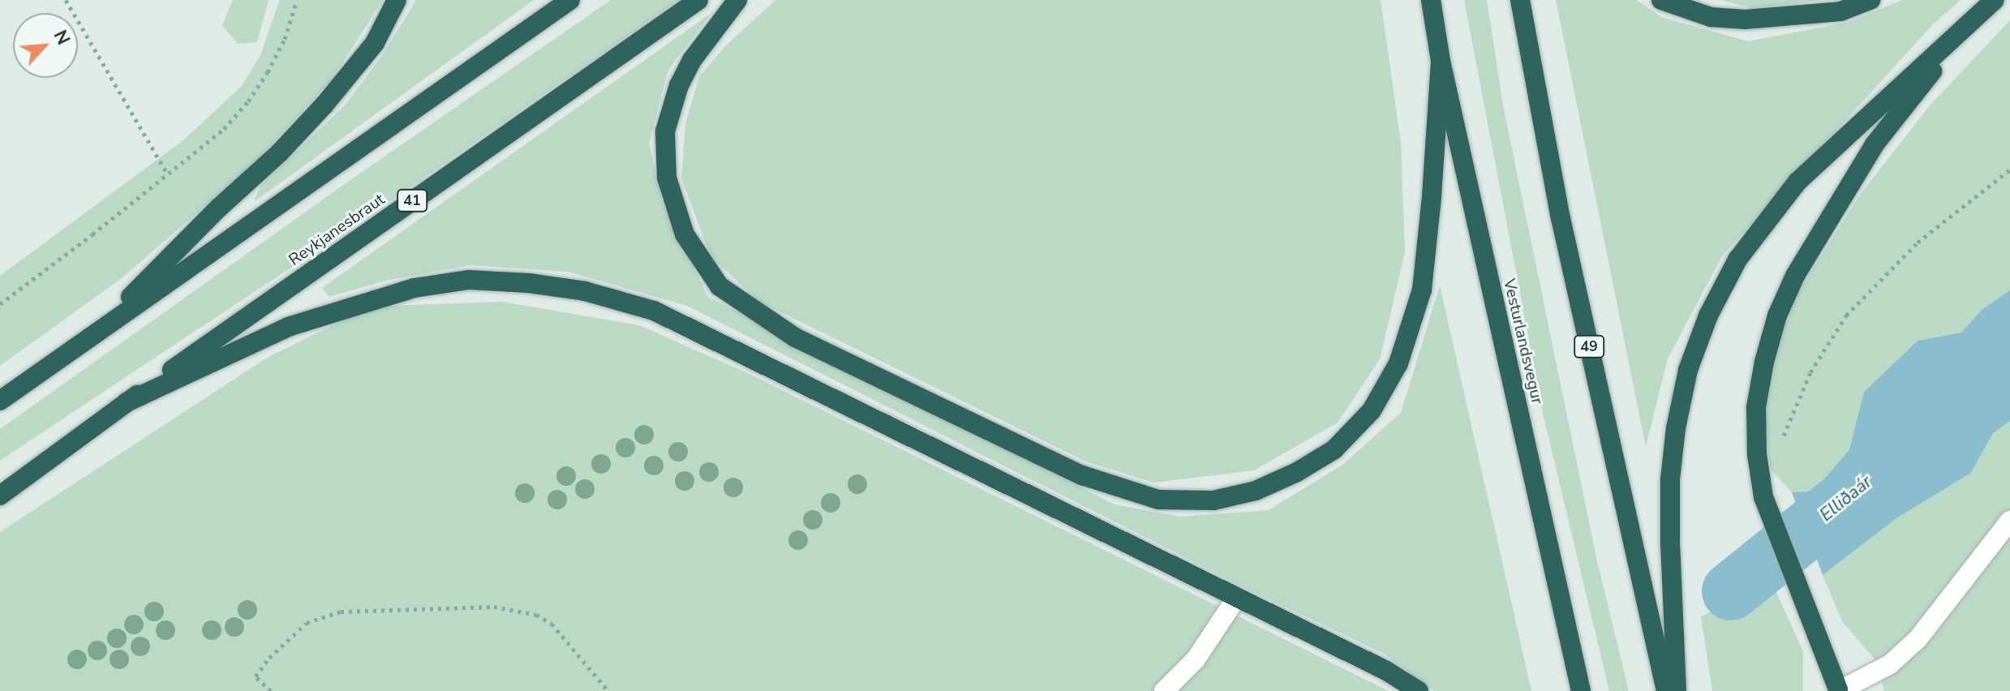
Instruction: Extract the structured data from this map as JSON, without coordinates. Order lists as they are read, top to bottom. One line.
{"streets":{"highway":["41","Reykjanesbraut","Vesturlandsvegur","49"]},"water":["Elliðaár"],"north":"top right"}
